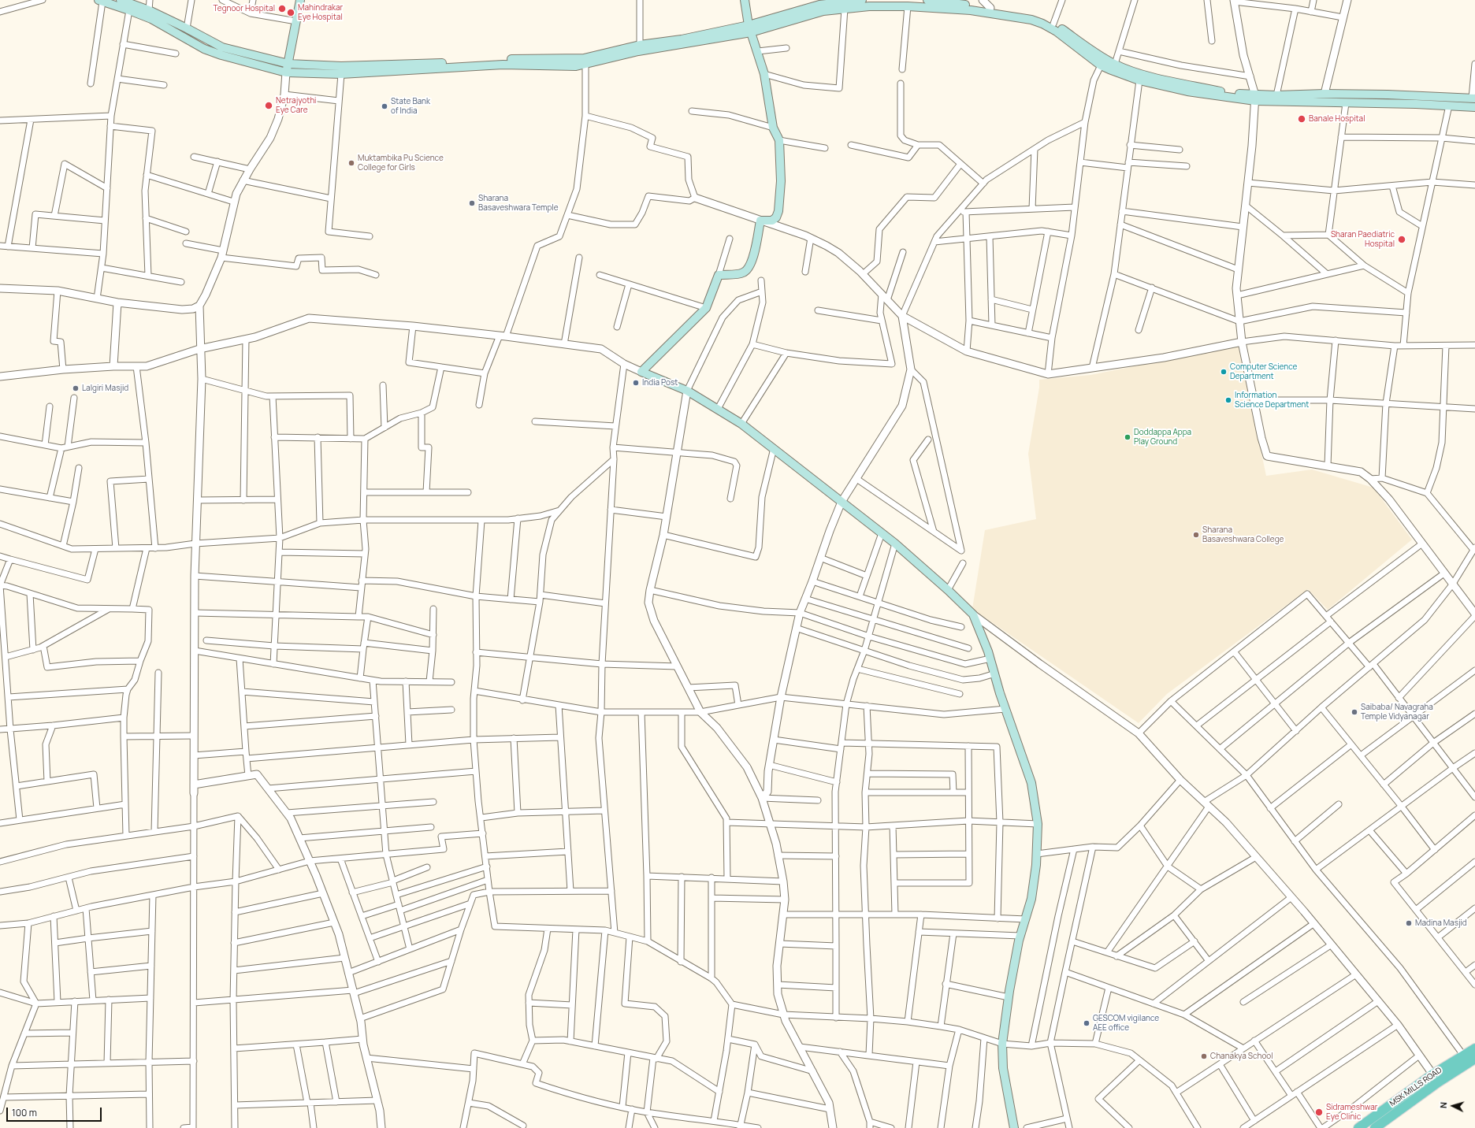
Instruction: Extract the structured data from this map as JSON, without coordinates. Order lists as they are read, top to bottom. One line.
{"streets":{"main road":["MSK MILLS ROAD"]},"places":["Tegnoor Hospital","Mahindrakar Eye Hospital","Netrajyothi Eye Care","State Bank of India","Banale Hospital","Muktambika Pu Science College for Girls","Sharana Basaveshwara Temple","Sharan Paediatric Hospital","Computer Science Department","India Post","Lalgiri Masjid","Information Science Department","Doddappa Appa Play Ground","Sharana Basaveshwara College","Saibaba/ Navagraha Temple Vidyanagar","Madina Masjid","GESCOM vigilance AEE office","Chanakya School","Sidrameshwar Eye Clinic"],"scale_bar":"100 m","north":"left"}
